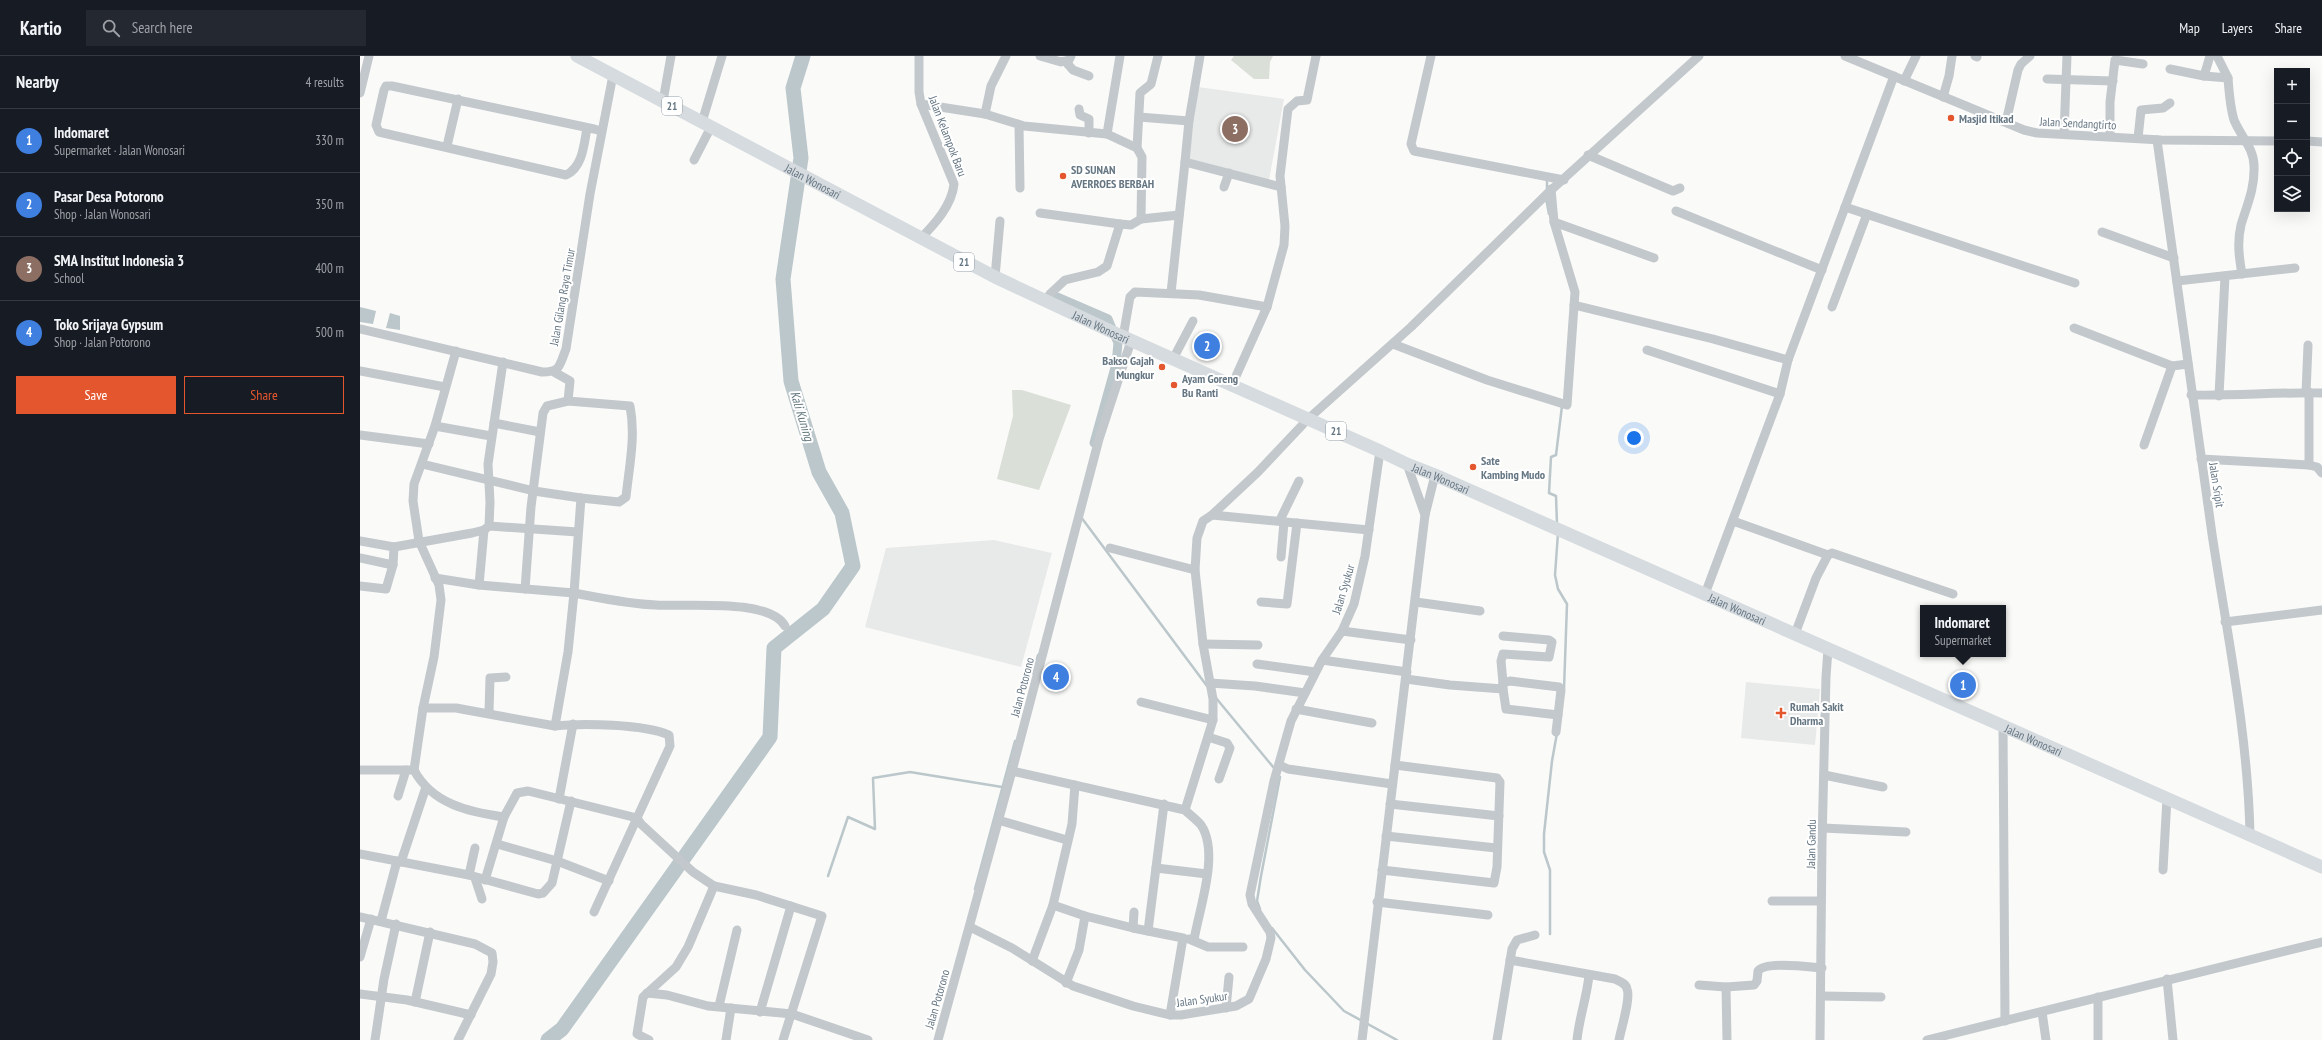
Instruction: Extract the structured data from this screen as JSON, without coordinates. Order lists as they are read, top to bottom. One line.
{"streets":{"highway":["21","Jalan Wonosari"],"street":["Jalan Sendangtirto","Jalan Kelampok Baru","Jalan Gilang Raya Timur","Jalan Sripit","Jalan Syukur","Jalan Potorono","Jalan Gandu"]},"crossings":[["Jalan Sendangtirto","Jalan Sripit"],["Jalan Kelampok Baru","Jalan Wonosari"],["Jalan Wonosari","Jalan Gilang Raya Timur"],["Jalan Wonosari","Jalan Sripit"],["Jalan Wonosari","Jalan Syukur"],["Jalan Wonosari","Jalan Potorono"],["Jalan Wonosari","Jalan Gandu"],["Jalan Syukur","Jalan Potorono"]],"water":["Kali Kuning"],"places":{"other":["Masjid Itikad","SD SUNAN AVERROES BERBAH","Bakso Gajah Mungkur","Ayam Goreng Bu Ranti","Sate Kambing Mudo"],"health":["Rumah Sakit Dharma"]},"page":{"header":"Kartio","search":"Search here","nav":["Map","Layers","Share"],"heading":["Nearby","4 results"],"map_buttons":["+","−"],"list":[{"mark":"1","name":"Indomaret","note":"Supermarket · Jalan Wonosari","value":"330 m"},{"mark":"2","name":"Pasar Desa Potorono","note":"Shop · Jalan Wonosari","value":"350 m"},{"mark":"3","name":"SMA Institut Indonesia 3","note":"School","value":"400 m"},{"mark":"4","name":"Toko Srijaya Gypsum","note":"Shop · Jalan Potorono","value":"500 m"}],"pins":["3","2","4","1"],"buttons":["Save","Share"],"popup":["Indomaret","Supermarket"]}}
